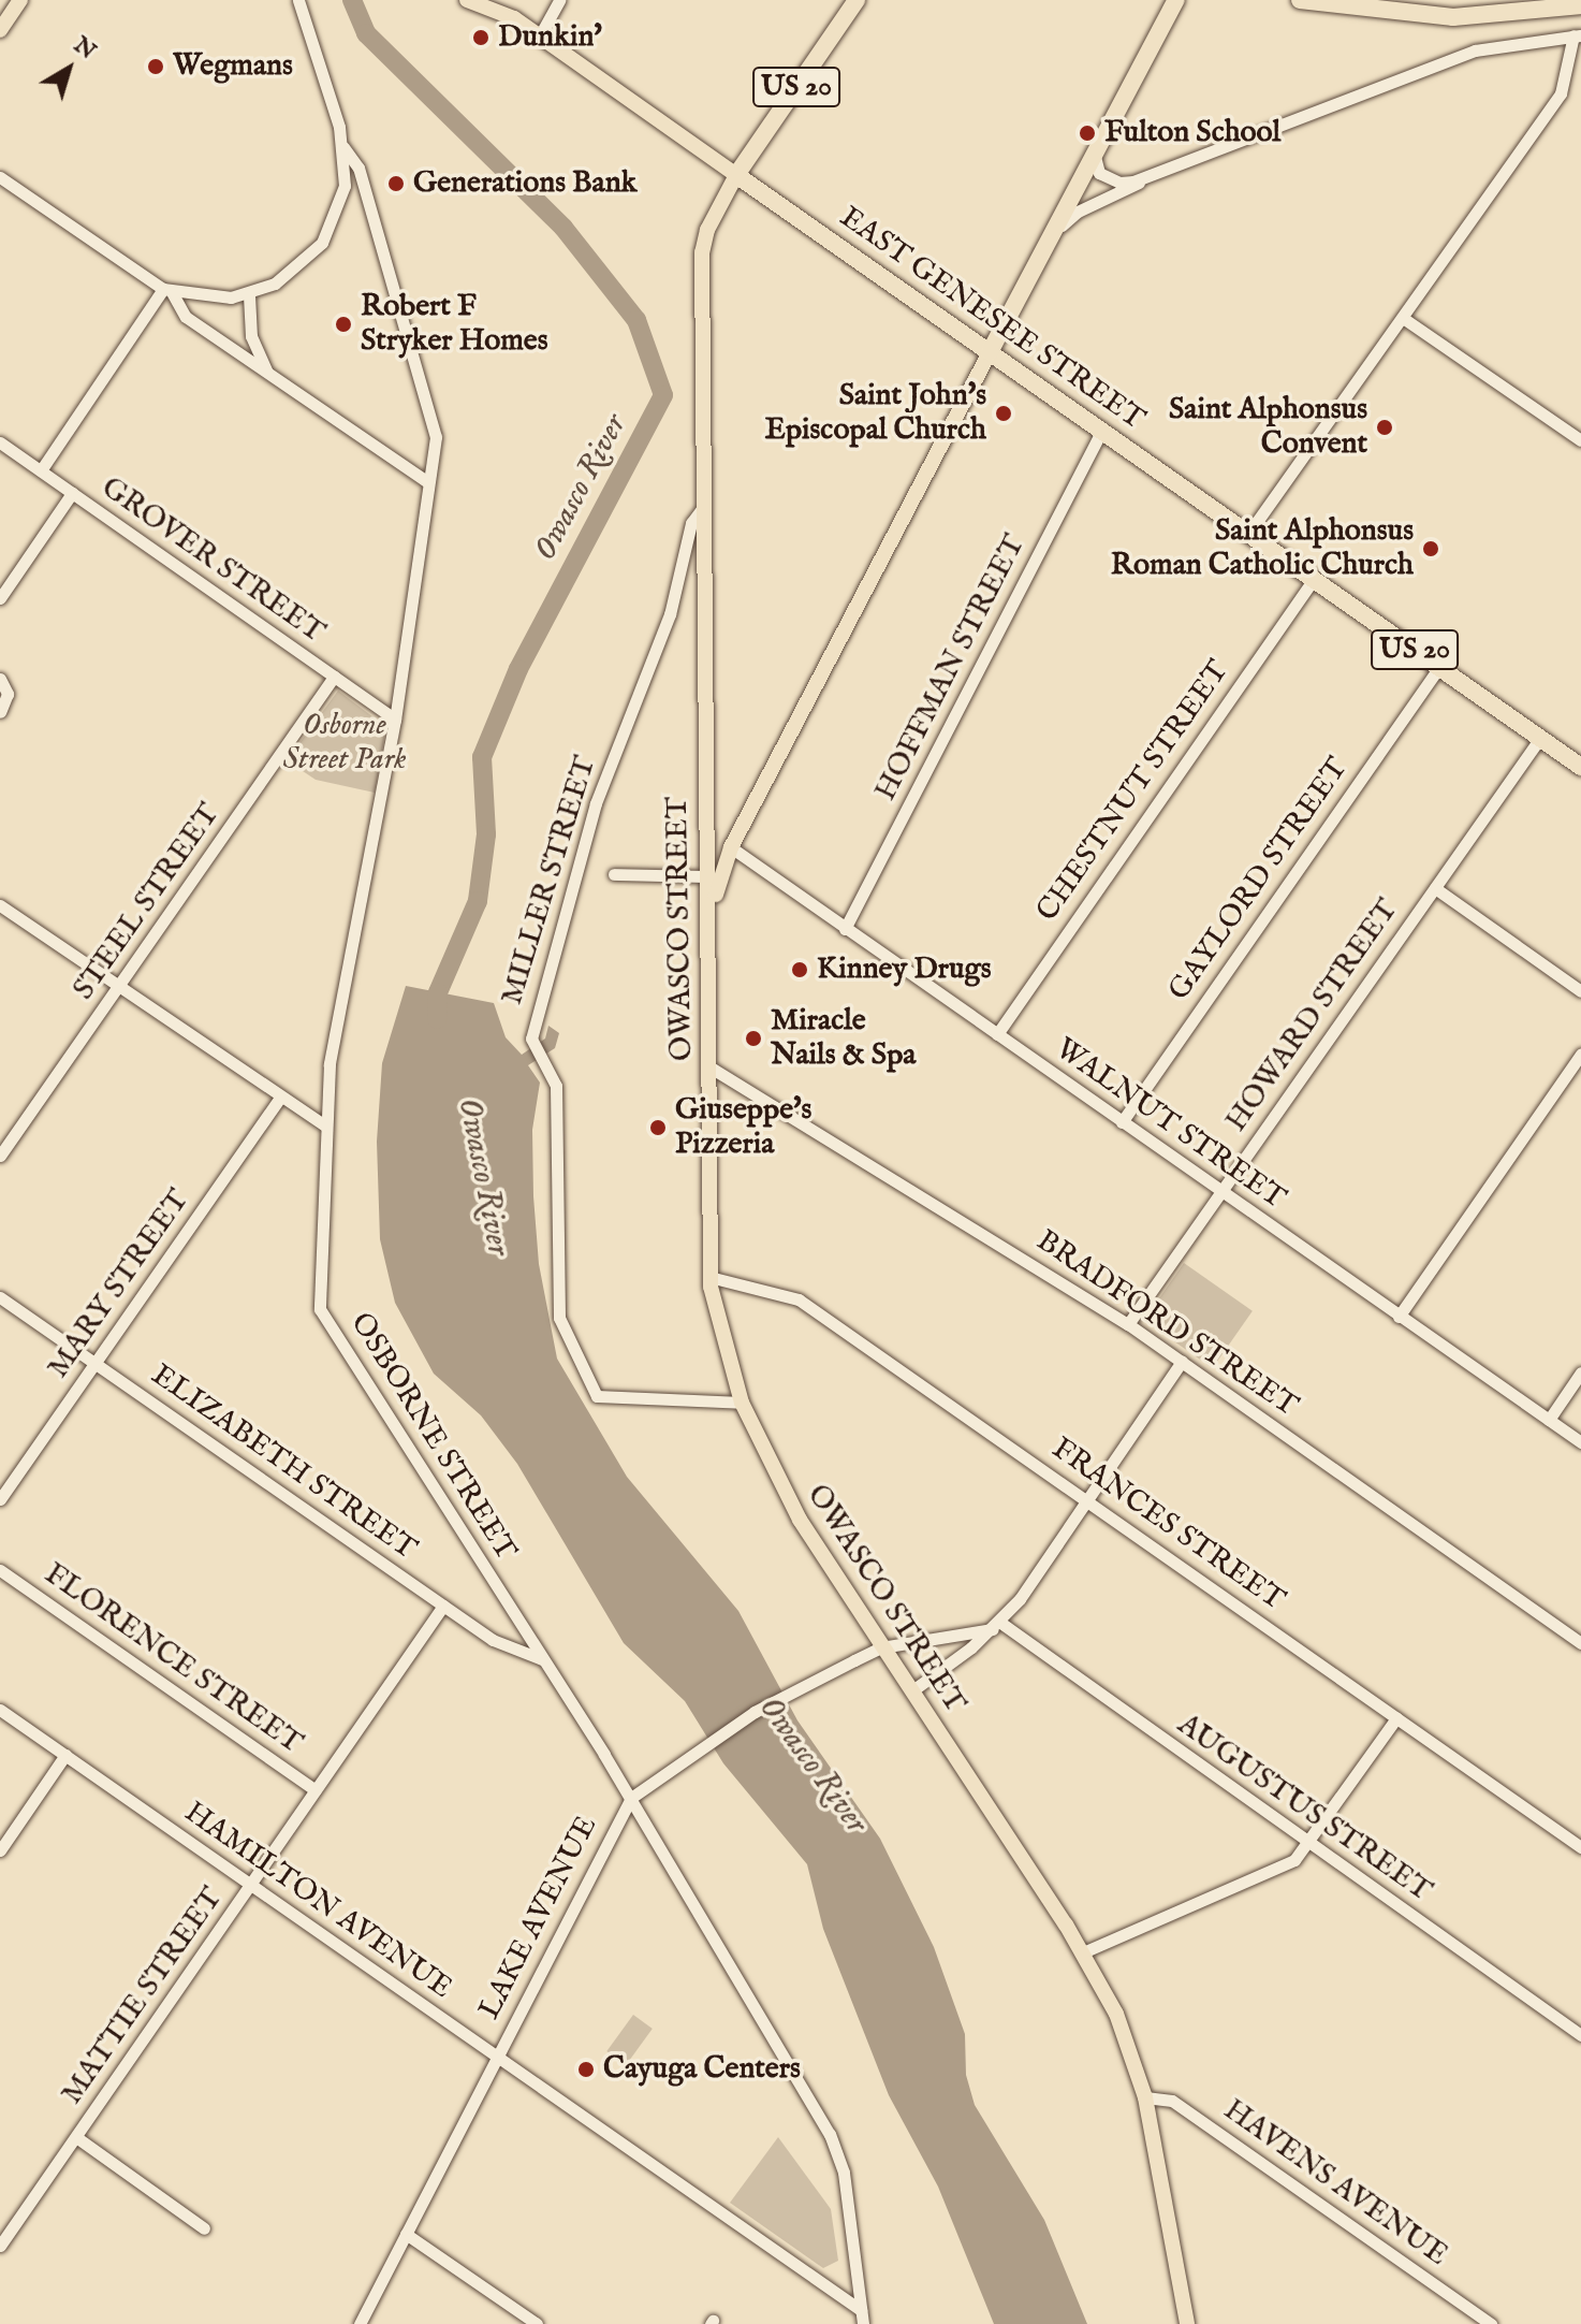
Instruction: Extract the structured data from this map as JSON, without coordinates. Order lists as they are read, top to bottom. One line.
{"streets":{"highway":["US 20","EAST GENESEE STREET"],"main road":["OWASCO STREET"],"street":["GROVER STREET","HOFFMAN STREET","CHESTNUT STREET","GAYLORD STREET","MILLER STREET","STEEL STREET","HOWARD STREET","WALNUT STREET","MARY STREET","BRADFORD STREET","OSBORNE STREET","ELIZABETH STREET","FRANCES STREET","FLORENCE STREET","AUGUSTUS STREET","HAMILTON AVENUE","LAKE AVENUE","MATTIE STREET","HAVENS AVENUE"]},"crossings":[["US 20","EAST GENESEE STREET"],["US 20","OWASCO STREET"],["EAST GENESEE STREET","HOFFMAN STREET"],["EAST GENESEE STREET","CHESTNUT STREET"],["EAST GENESEE STREET","GAYLORD STREET"],["EAST GENESEE STREET","OWASCO STREET"],["EAST GENESEE STREET","HOWARD STREET"],["GROVER STREET","STEEL STREET"],["GROVER STREET","OSBORNE STREET"],["HOFFMAN STREET","WALNUT STREET"],["CHESTNUT STREET","WALNUT STREET"],["GAYLORD STREET","WALNUT STREET"],["MILLER STREET","OWASCO STREET"],["OWASCO STREET","BRADFORD STREET"],["OWASCO STREET","FRANCES STREET"],["OWASCO STREET","LAKE AVENUE"],["OWASCO STREET","HAVENS AVENUE"],["HOWARD STREET","WALNUT STREET"],["HOWARD STREET","BRADFORD STREET"],["MARY STREET","ELIZABETH STREET"],["OSBORNE STREET","ELIZABETH STREET"],["OSBORNE STREET","HAMILTON AVENUE"],["OSBORNE STREET","LAKE AVENUE"],["ELIZABETH STREET","MATTIE STREET"],["FLORENCE STREET","MATTIE STREET"],["AUGUSTUS STREET","LAKE AVENUE"],["HAMILTON AVENUE","LAKE AVENUE"],["HAMILTON AVENUE","MATTIE STREET"]],"water":["Owasco River"],"parks":["Osborne Street Park"],"places":["Dunkin'","Wegmans","Fulton School","Generations Bank","Robert F Stryker Homes","Saint John's Episcopal Church","Saint Alphonsus Convent","Saint Alphonsus Roman Catholic Church","Kinney Drugs","Miracle Nails & Spa","Giuseppe's Pizzeria","Cayuga Centers"],"north":"top right"}
